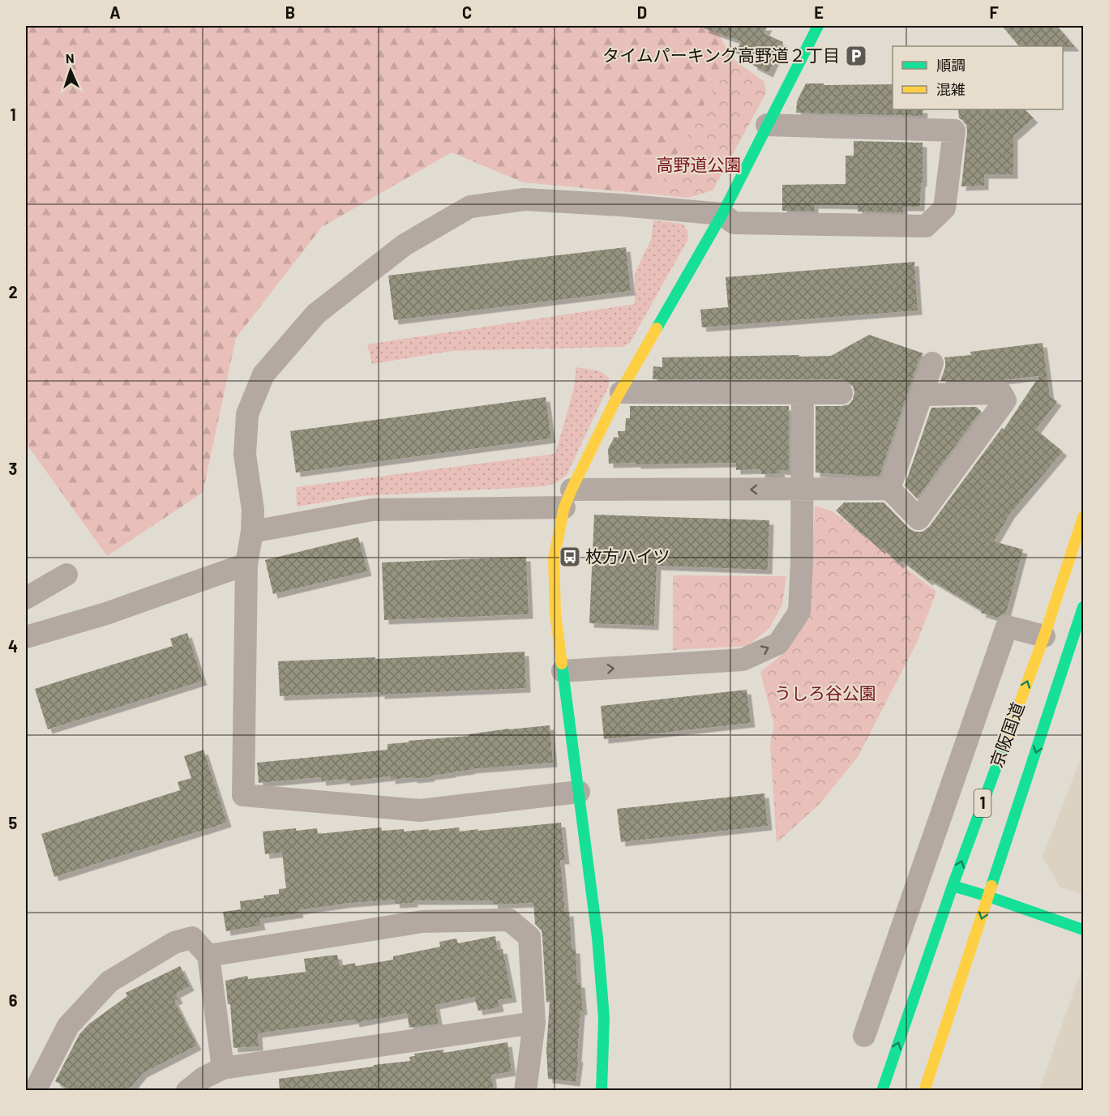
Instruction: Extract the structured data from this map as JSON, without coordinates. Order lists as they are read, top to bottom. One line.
{"streets":{"main road":["京阪国道","1"]},"parks":["高野道公園","うしろ谷公園"],"places":{"parking":["タイムパーキング高野道２丁目"],"bus stop":["枚方ハイツ"]},"legend":["順調","混雑"],"north":"top","grid":{"columns":["A","B","C","D","E","F"],"rows":["1","2","3","4","5","6"]}}
